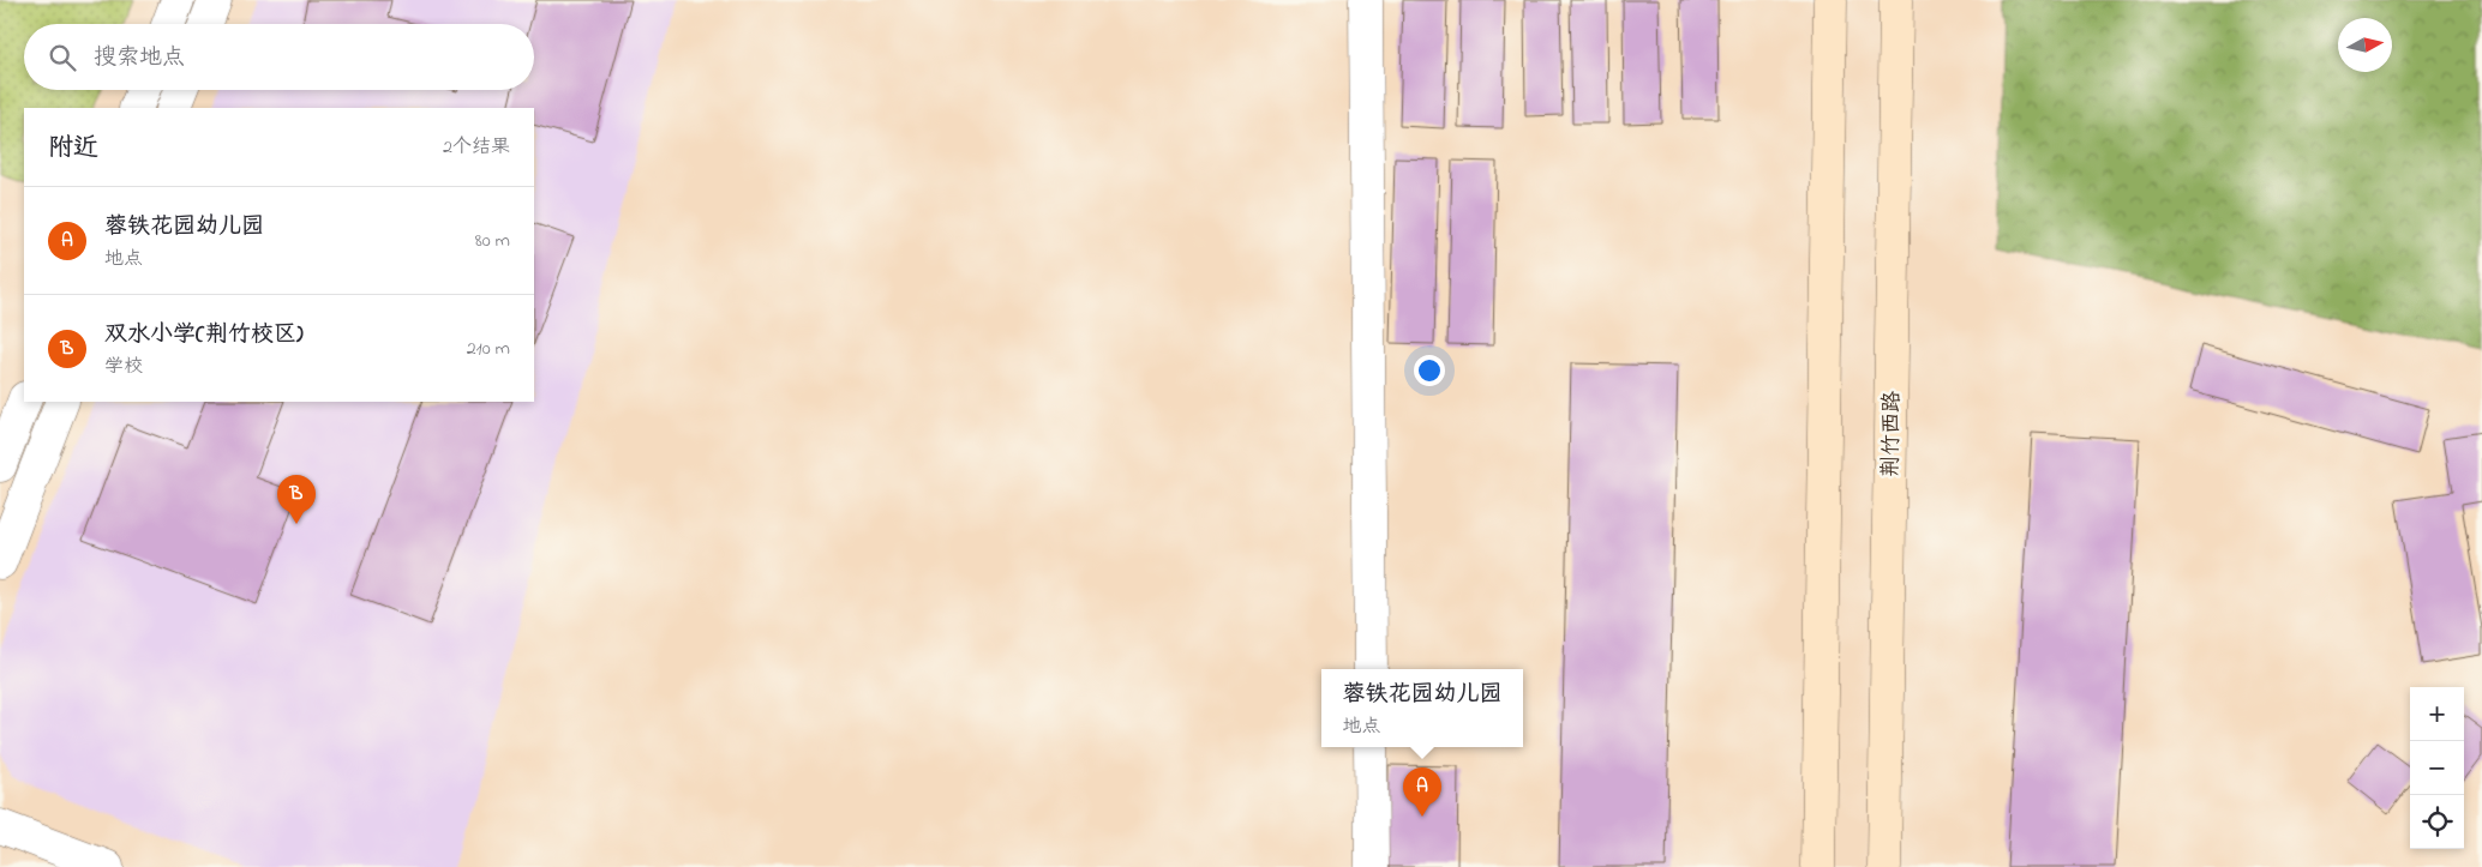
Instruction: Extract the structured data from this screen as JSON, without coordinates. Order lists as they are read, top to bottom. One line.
{"streets":{"main road":["荆竹西路"]},"north":"right","page":{"search":"搜索地点","heading":["附近","2个结果"],"list":[{"mark":"A","name":"蓉铁花园幼儿园","note":"地点","value":"80 m"},{"mark":"B","name":"双水小学(荆竹校区)","note":"学校","value":"210 m"}],"pins":["B","A"],"popup":["蓉铁花园幼儿园","地点"],"map_buttons":["+","−"]}}
